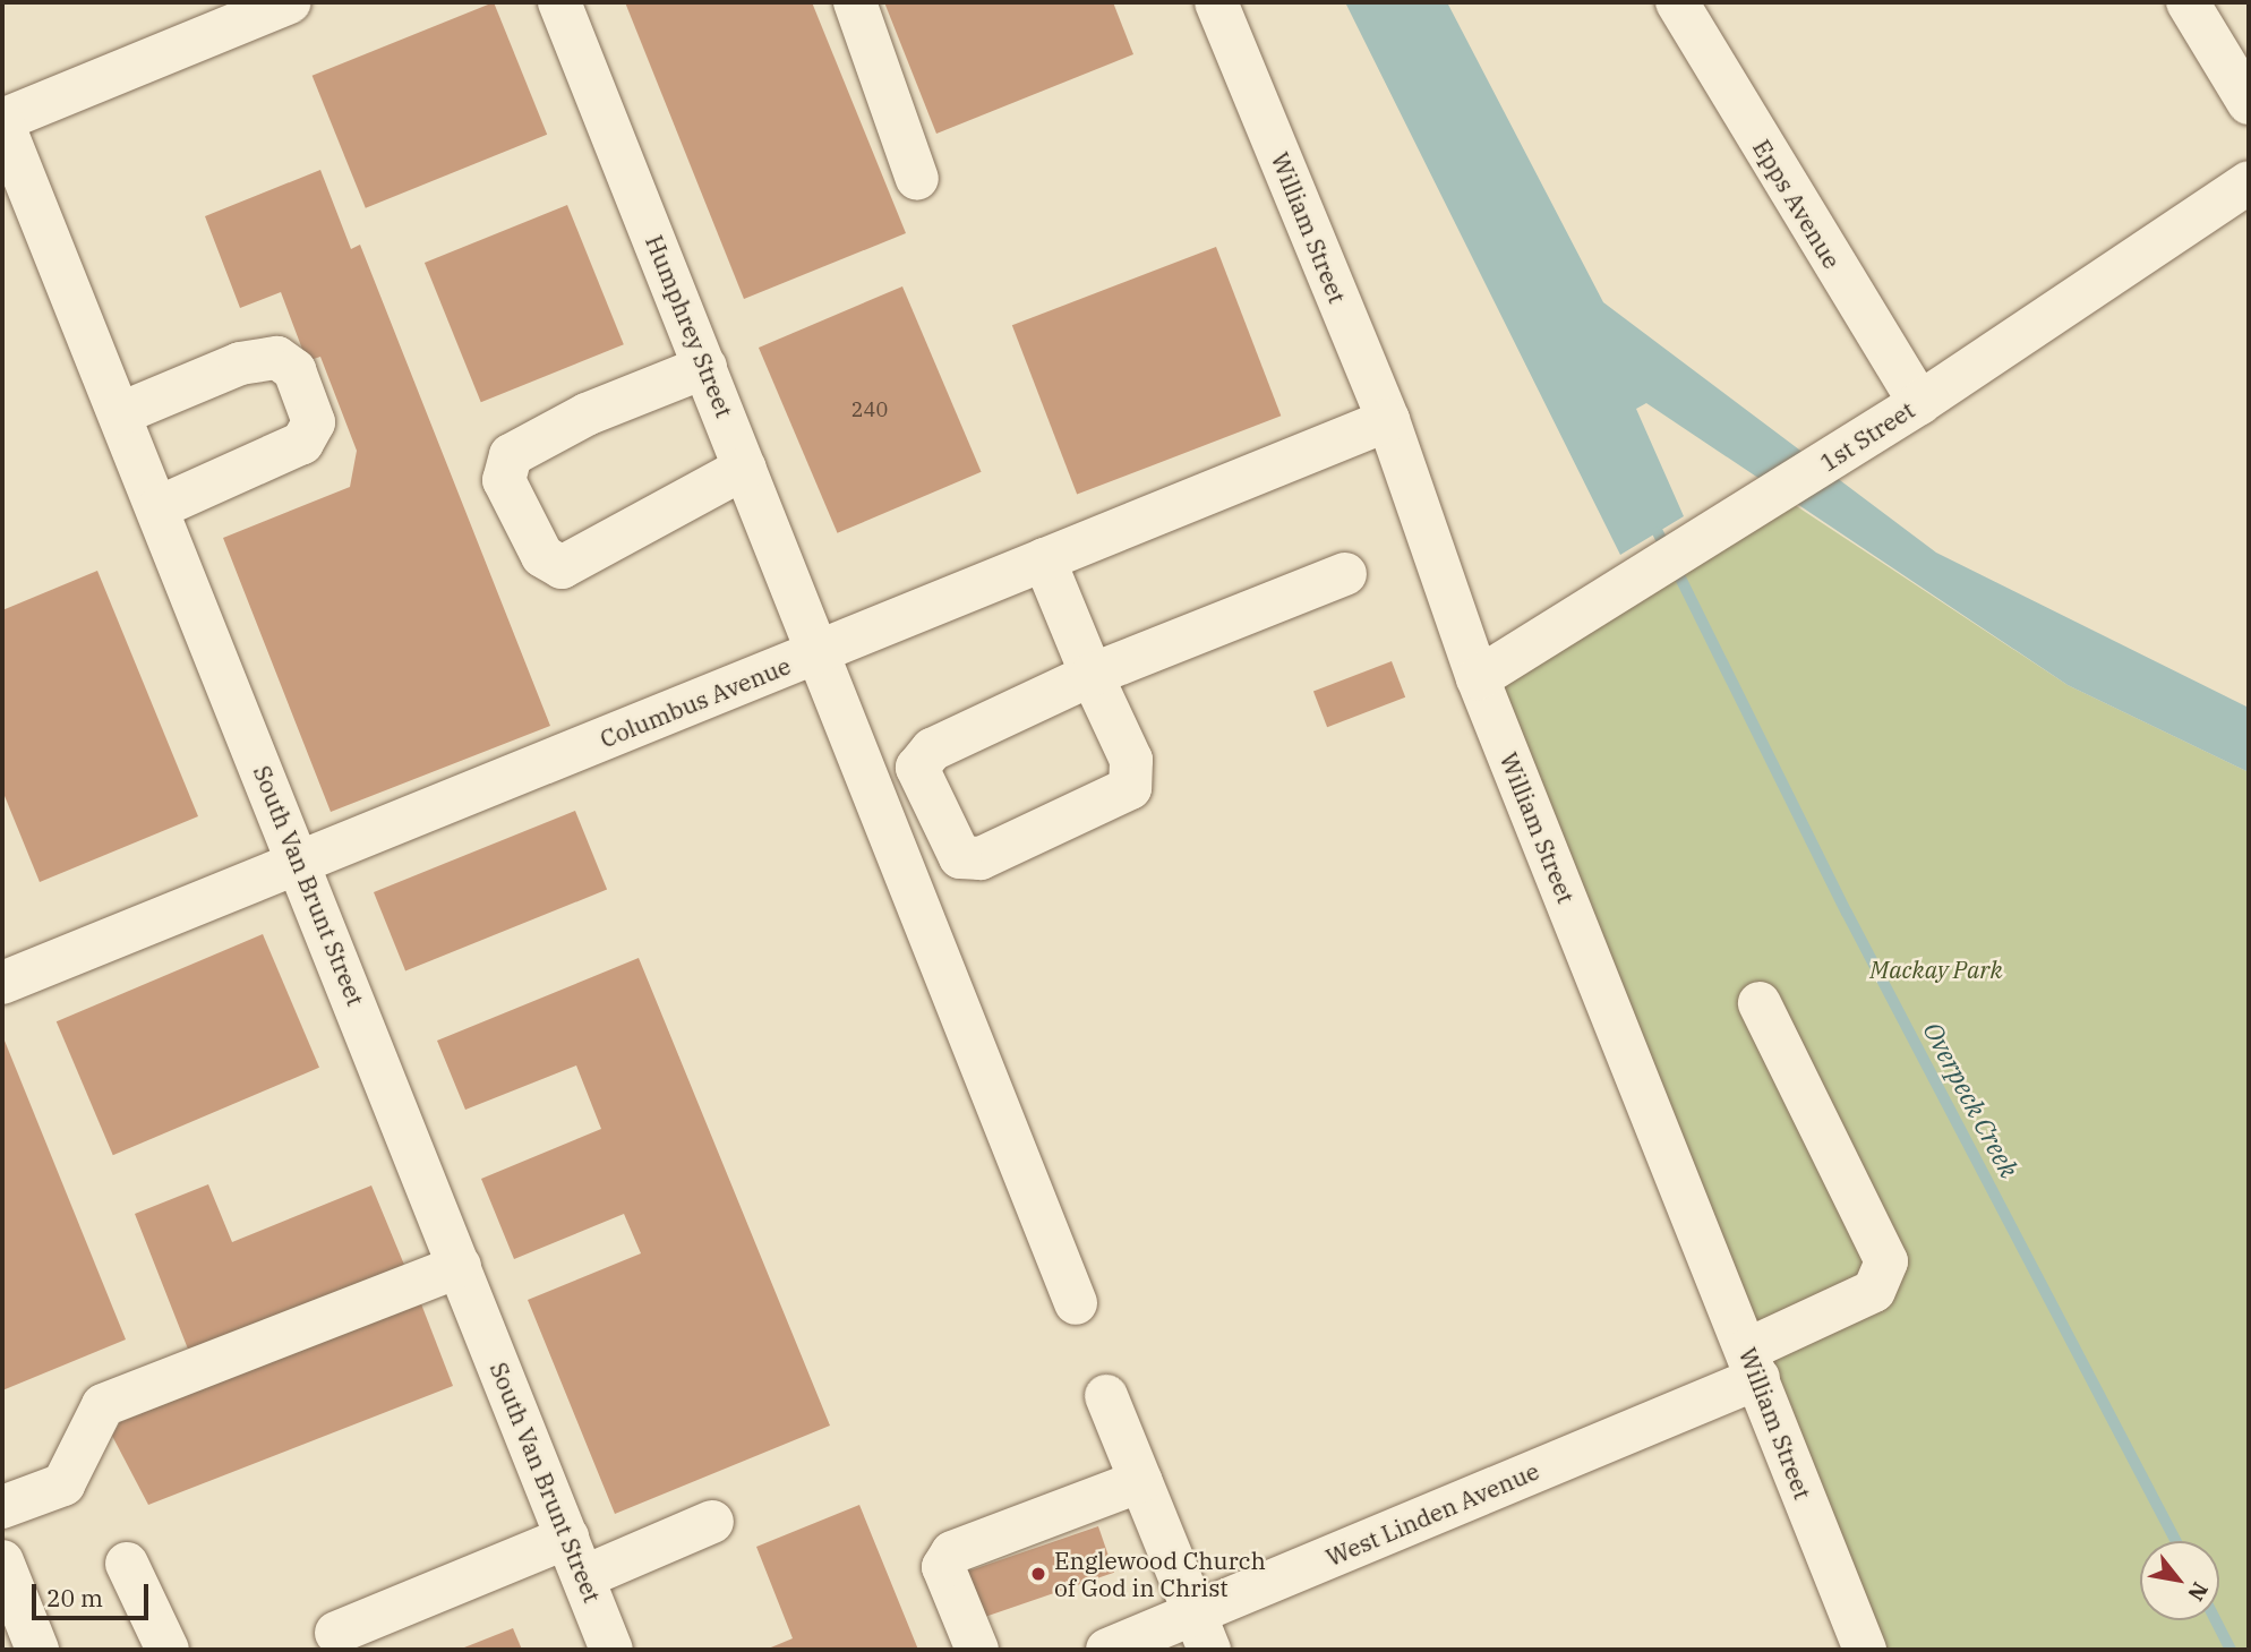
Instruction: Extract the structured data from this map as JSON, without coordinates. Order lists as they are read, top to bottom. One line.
{"streets":{"street":["Epps Avenue","William Street","Humphrey Street","1st Street","Columbus Avenue","South Van Brunt Street","West Linden Avenue"]},"crossings":[["Epps Avenue","1st Street"],["William Street","1st Street"],["William Street","Columbus Avenue"],["William Street","West Linden Avenue"],["Humphrey Street","Columbus Avenue"],["Columbus Avenue","South Van Brunt Street"]],"water":["Overpeck Creek"],"parks":["Mackay Park"],"places":["Englewood Church of God in Christ"],"house_numbers":["240"],"scale_bar":"20 m","north":"bottom right"}
